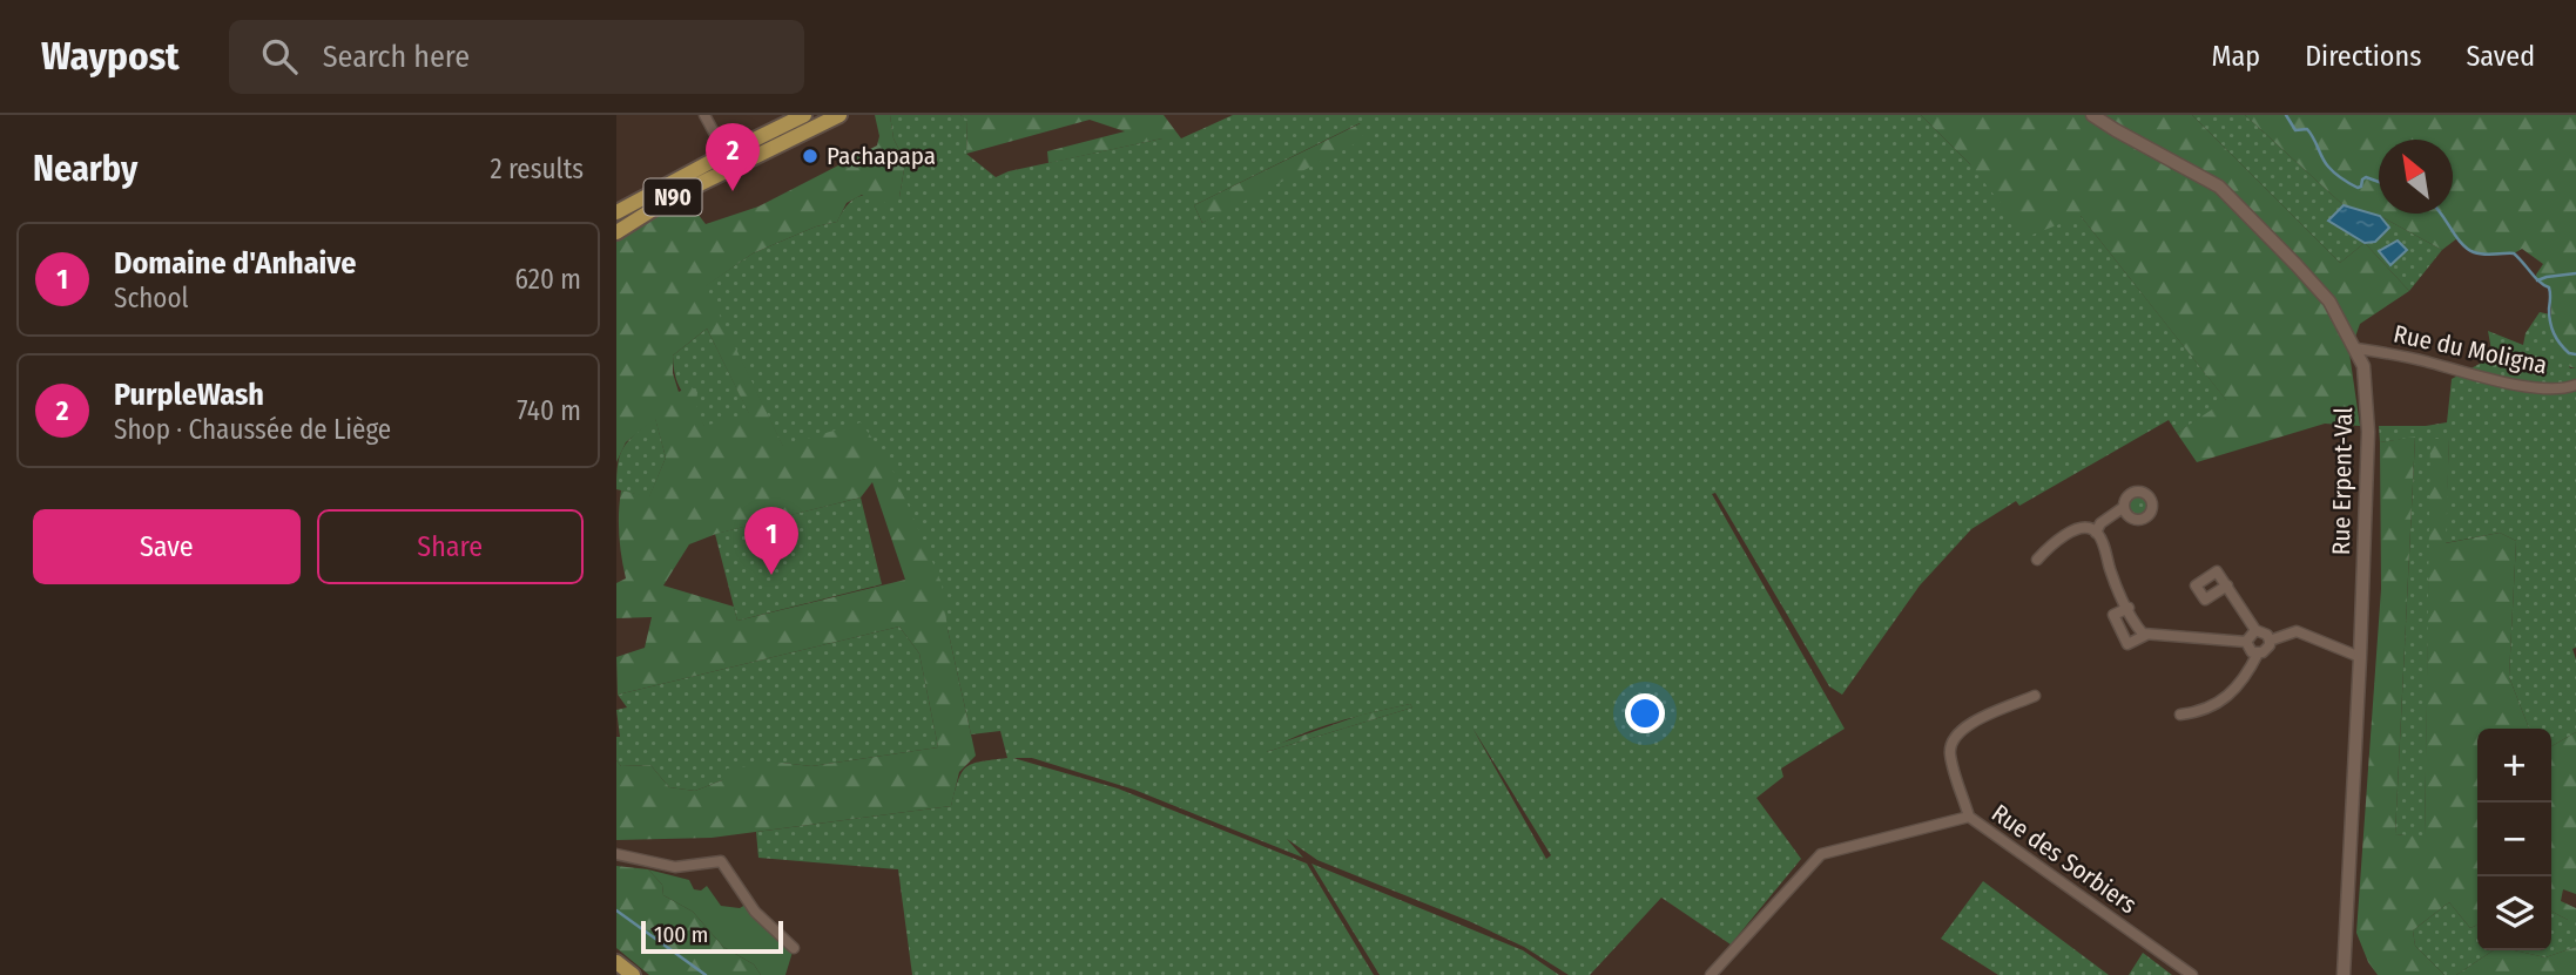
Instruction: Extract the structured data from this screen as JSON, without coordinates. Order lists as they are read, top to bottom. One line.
{"streets":{"main road":["N90"],"street":["Rue du Moligna","Rue Erpent-Val","Rue des Sorbiers"]},"crossings":[["Rue du Moligna","Rue Erpent-Val"]],"places":["Pachapapa"],"scale_bar":"100 m","north":"top left","page":{"header":"Waypost","search":"Search here","nav":["Map","Directions","Saved"],"heading":["Nearby","2 results"],"pins":["2","1"],"list":[{"mark":"1","name":"Domaine d'Anhaive","note":"School","value":"620 m"},{"mark":"2","name":"PurpleWash","note":"Shop · Chaussée de Liège","value":"740 m"}],"buttons":["Save","Share"],"map_buttons":["+","−"],"scale":"100 m"}}
